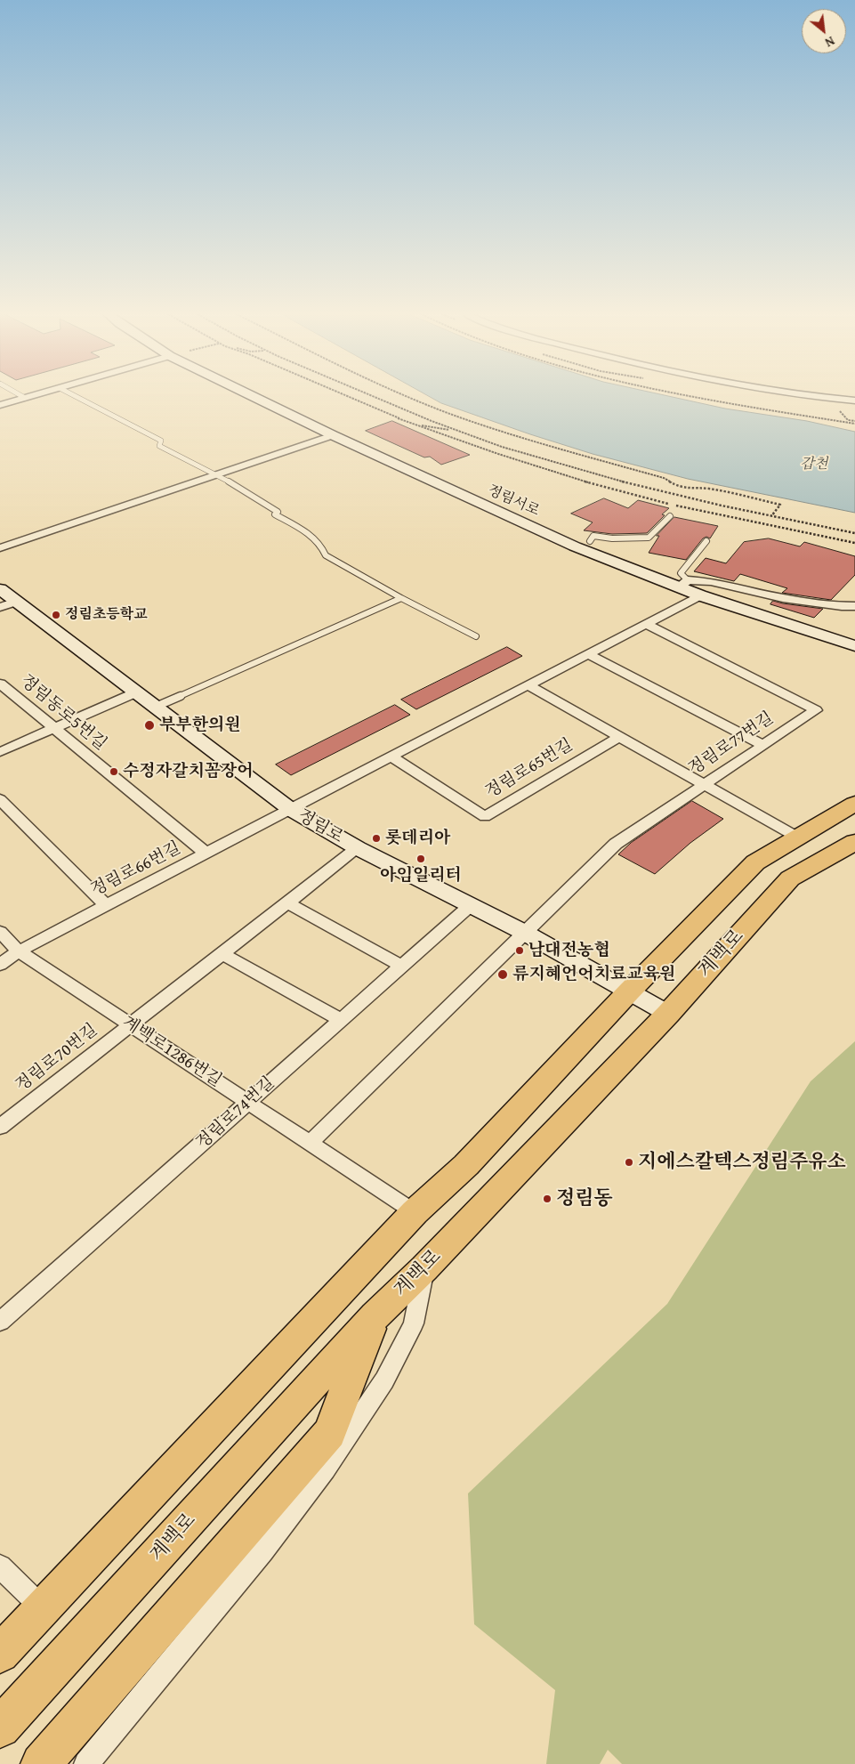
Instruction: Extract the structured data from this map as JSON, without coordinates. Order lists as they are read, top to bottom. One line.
{"streets":{"main road":["정림서로","정림로","계백로"],"street":["정림동로5번길","정림로77번길","정림로65번길","정림로66번길","계백로1286번길","정림로70번길","정림로74번길"]},"crossings":[["정림동로5번길","정림로66번길"],["정림로77번길","정림로"],["정림로","정림로66번길"],["정림로","계백로"],["정림로","정림로70번길"],["정림로","정림로74번길"],["정림로66번길","계백로1286번길"],["계백로1286번길","정림로70번길"],["계백로1286번길","정림로74번길"]],"water":["갑천"],"places":["정림초등학교","부부한의원","수정자갈치꼼장어","롯데리아","아임일리터","남대전농협","류지혜언어치료교육원","지에스칼텍스정림주유소","정림동"],"north":"bottom right"}
